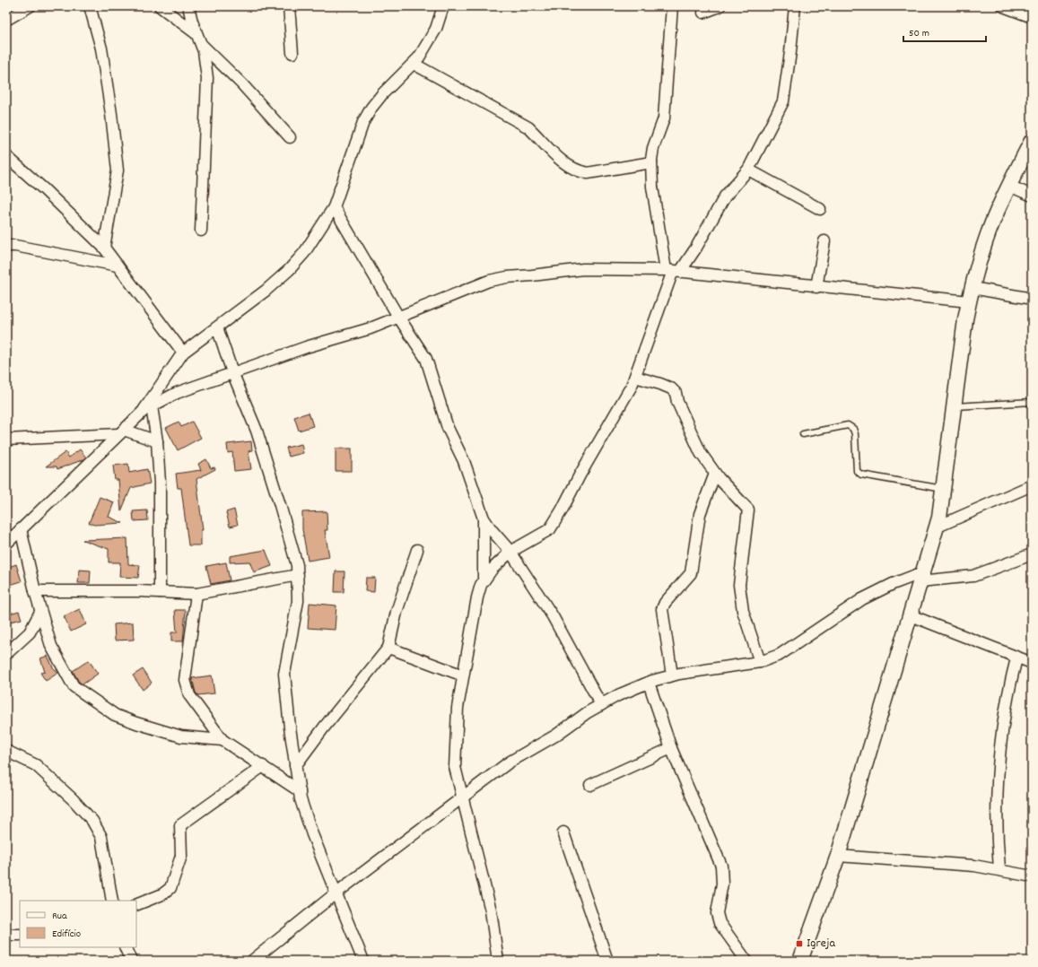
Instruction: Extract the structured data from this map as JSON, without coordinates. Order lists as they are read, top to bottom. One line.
{"places":{"transit":["Igreja"]},"legend":["Rua","Edifício"],"scale_bar":"50 m"}
